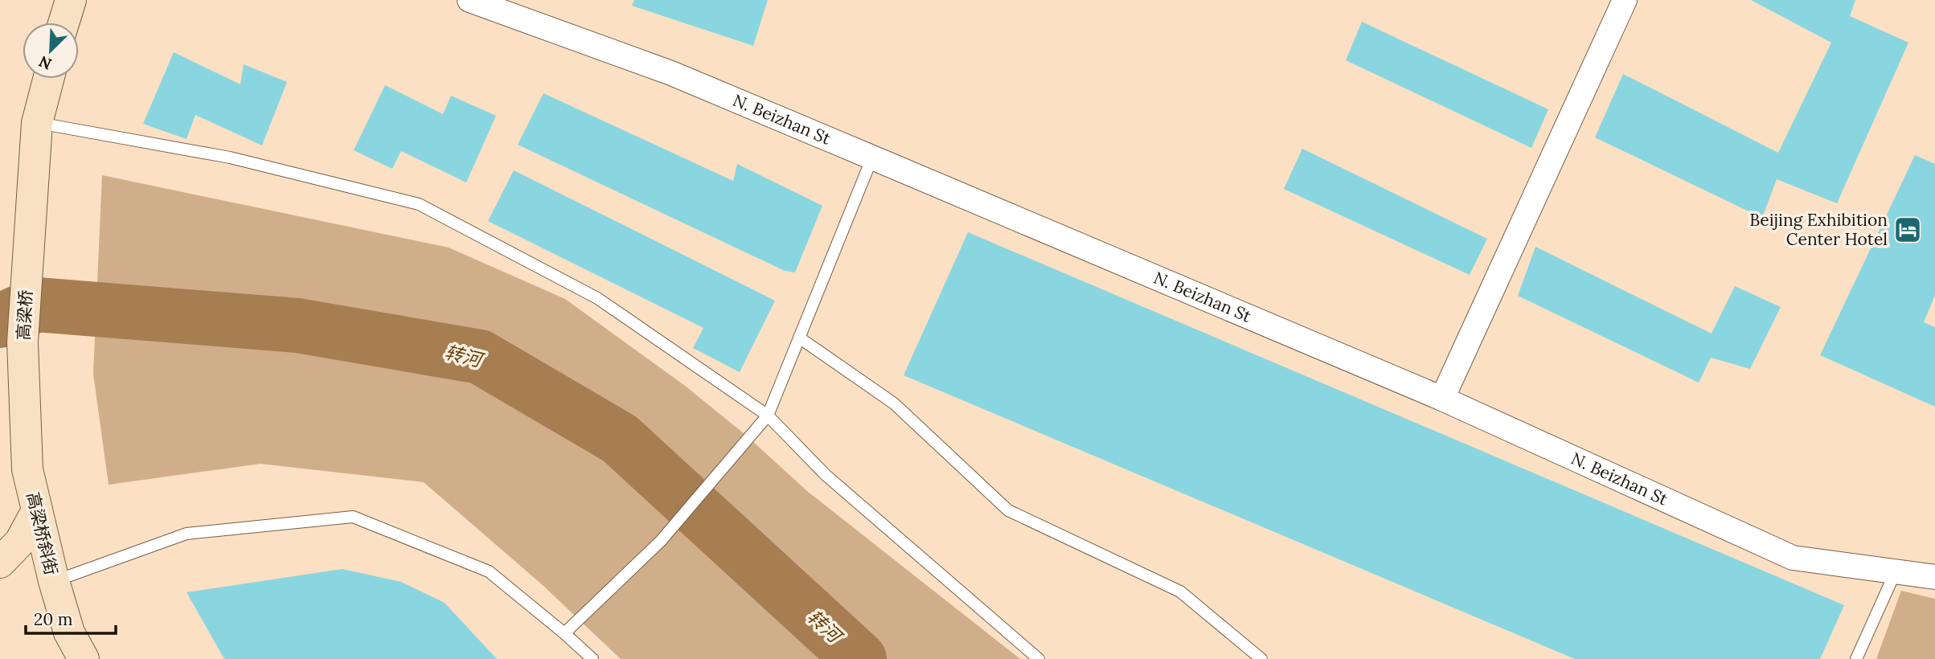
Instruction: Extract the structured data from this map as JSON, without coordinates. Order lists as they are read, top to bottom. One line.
{"streets":{"main road":["高梁桥","高梁桥斜街"],"street":["N. Beizhan St"]},"crossings":[["高梁桥","高梁桥斜街"]],"water":["转河"],"places":{"hotel":["Beijing Exhibition Center Hotel"]},"scale_bar":"20 m","north":"bottom left"}
